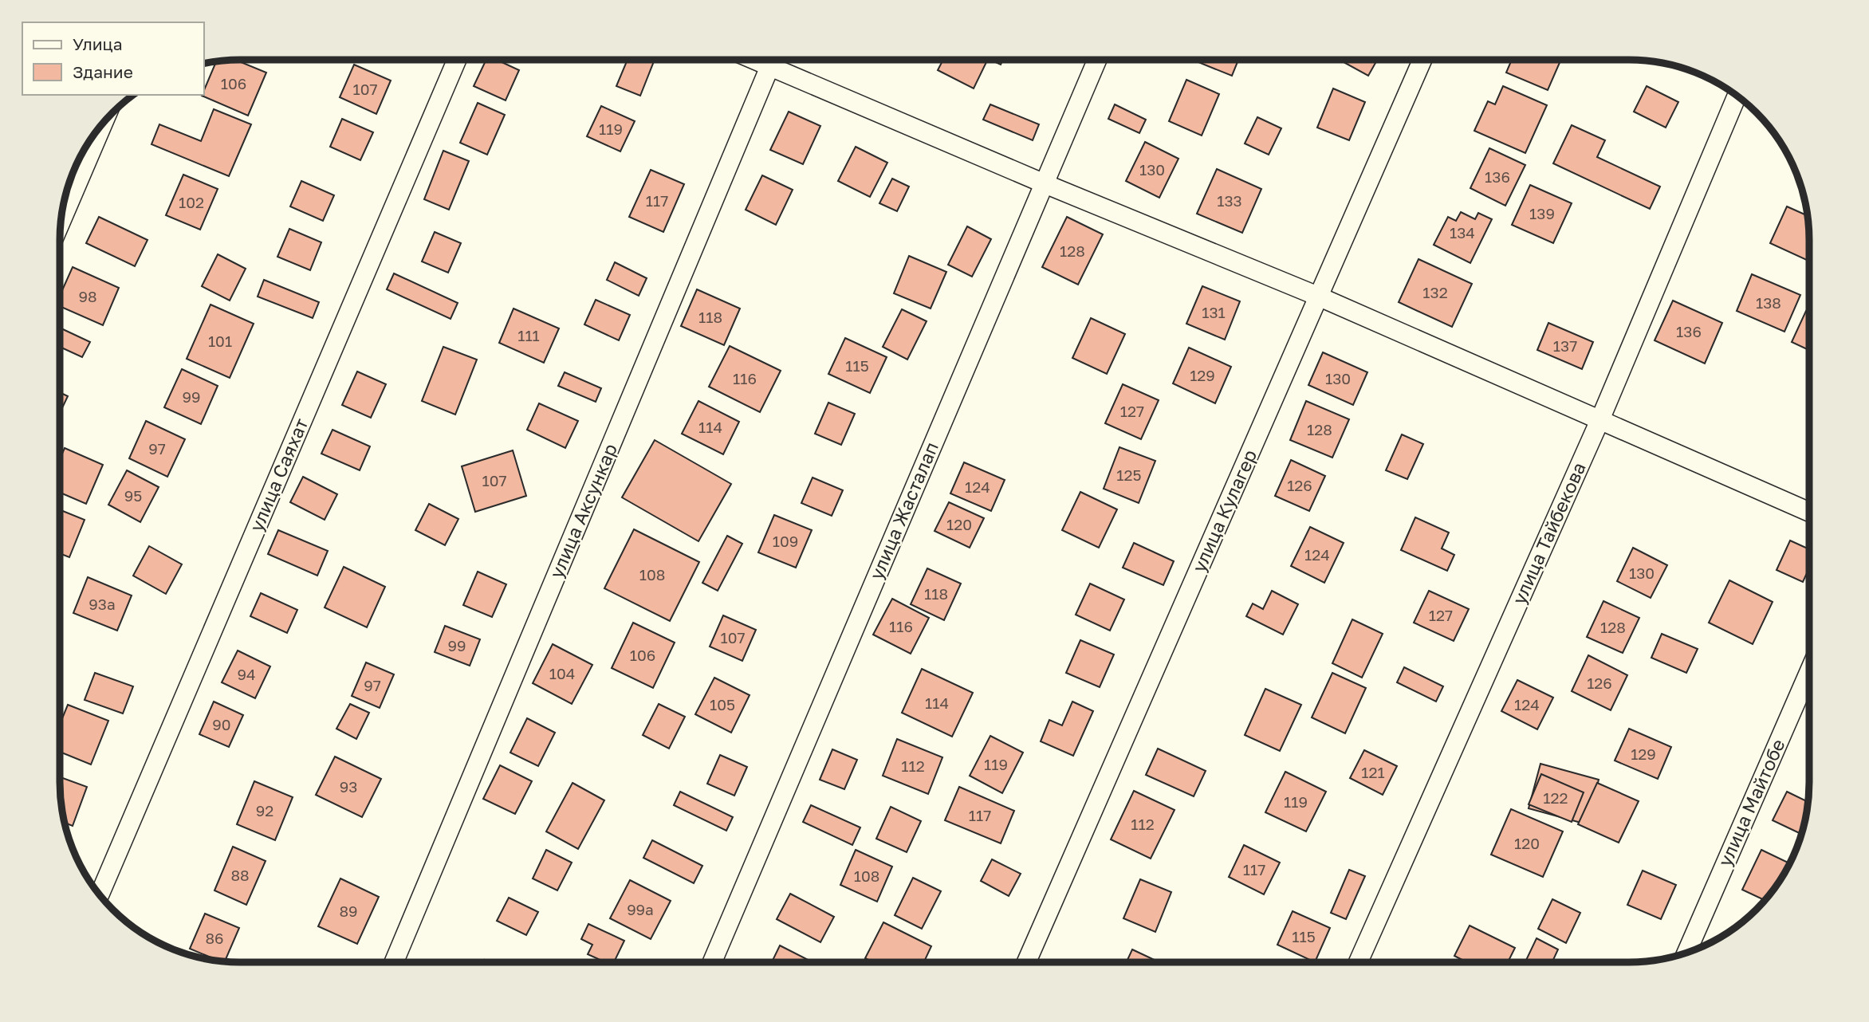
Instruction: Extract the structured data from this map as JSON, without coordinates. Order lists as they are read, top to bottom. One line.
{"streets":{"street":["улица Саяхат","улица Аксункар","улица Жасталап","улица Кулагер","улица Тайбекова","улица Майтобе"]},"house_numbers":["106","107","119","130","136","117","133","102","139","134","128","132","98","138","131","118","136","111","101","137","115","129","116","130","99","127","114","128","97","125","107","126","124","95","120","109","124","130","108","118","93а","127","116","128","107","99","106","104","94","126","97","114","105","124","90","129","119","112","121","93","122","119","92","117","112","120","117","88","108","99а","89","115","86"],"legend":["Улица","Здание"]}
